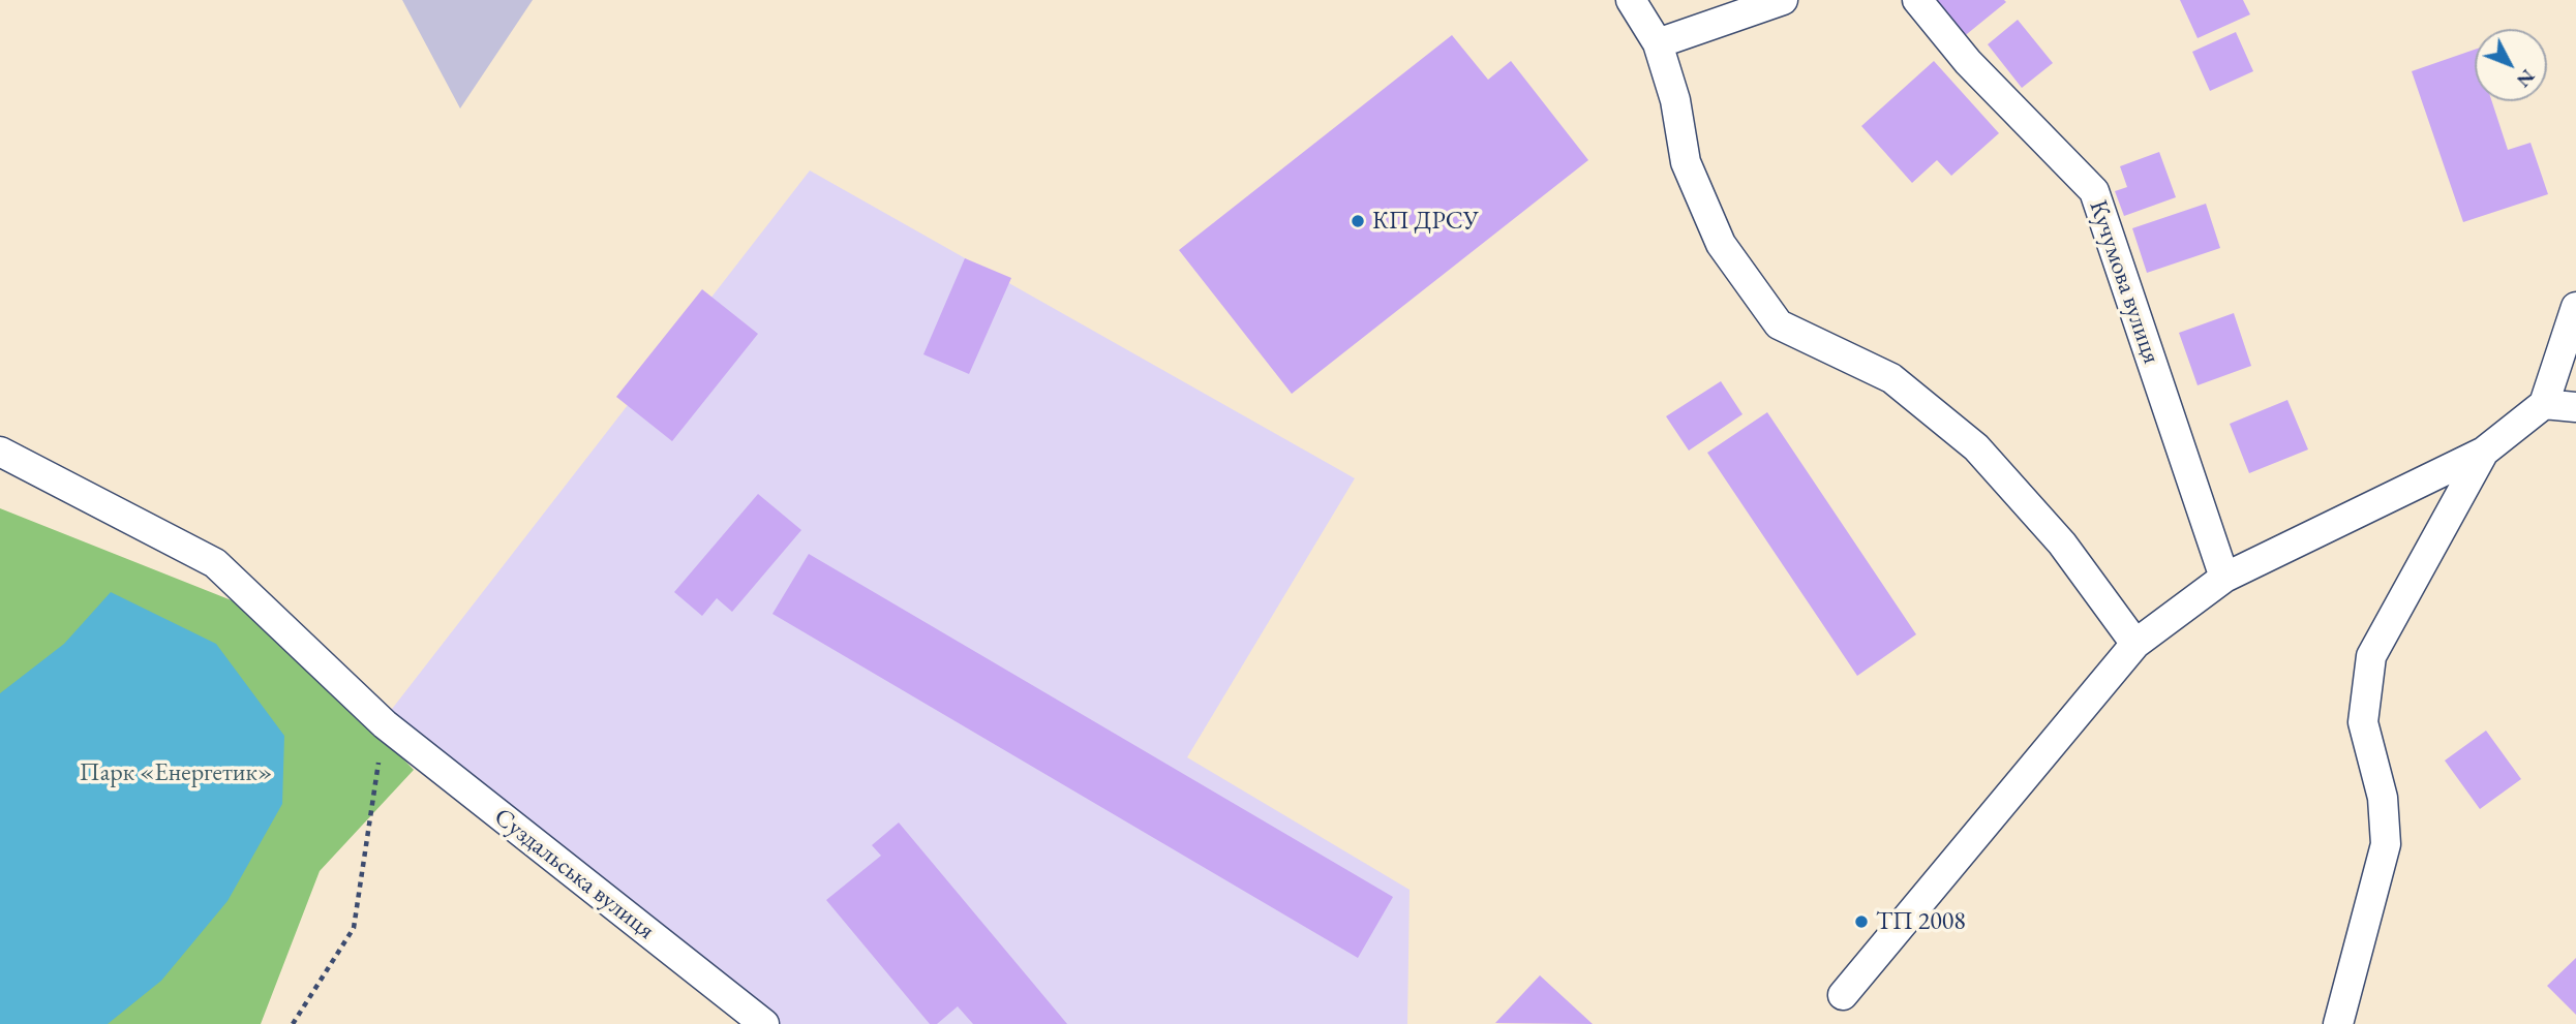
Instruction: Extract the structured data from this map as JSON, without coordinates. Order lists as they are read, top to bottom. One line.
{"streets":{"street":["Кучумова вулиця","Суздальська вулиця"]},"parks":["Парк «Енергетик»"],"places":["КП ДРСУ","ТП 2008"],"north":"bottom right"}
